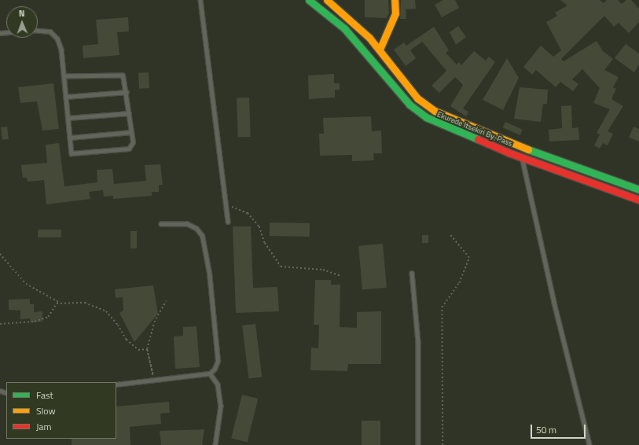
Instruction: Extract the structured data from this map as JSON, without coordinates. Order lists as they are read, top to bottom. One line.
{"streets":{"main road":["Ekurede Itsekiri By-Pass"]},"legend":["Fast","Slow","Jam"],"scale_bar":"50 m","north":"top"}
